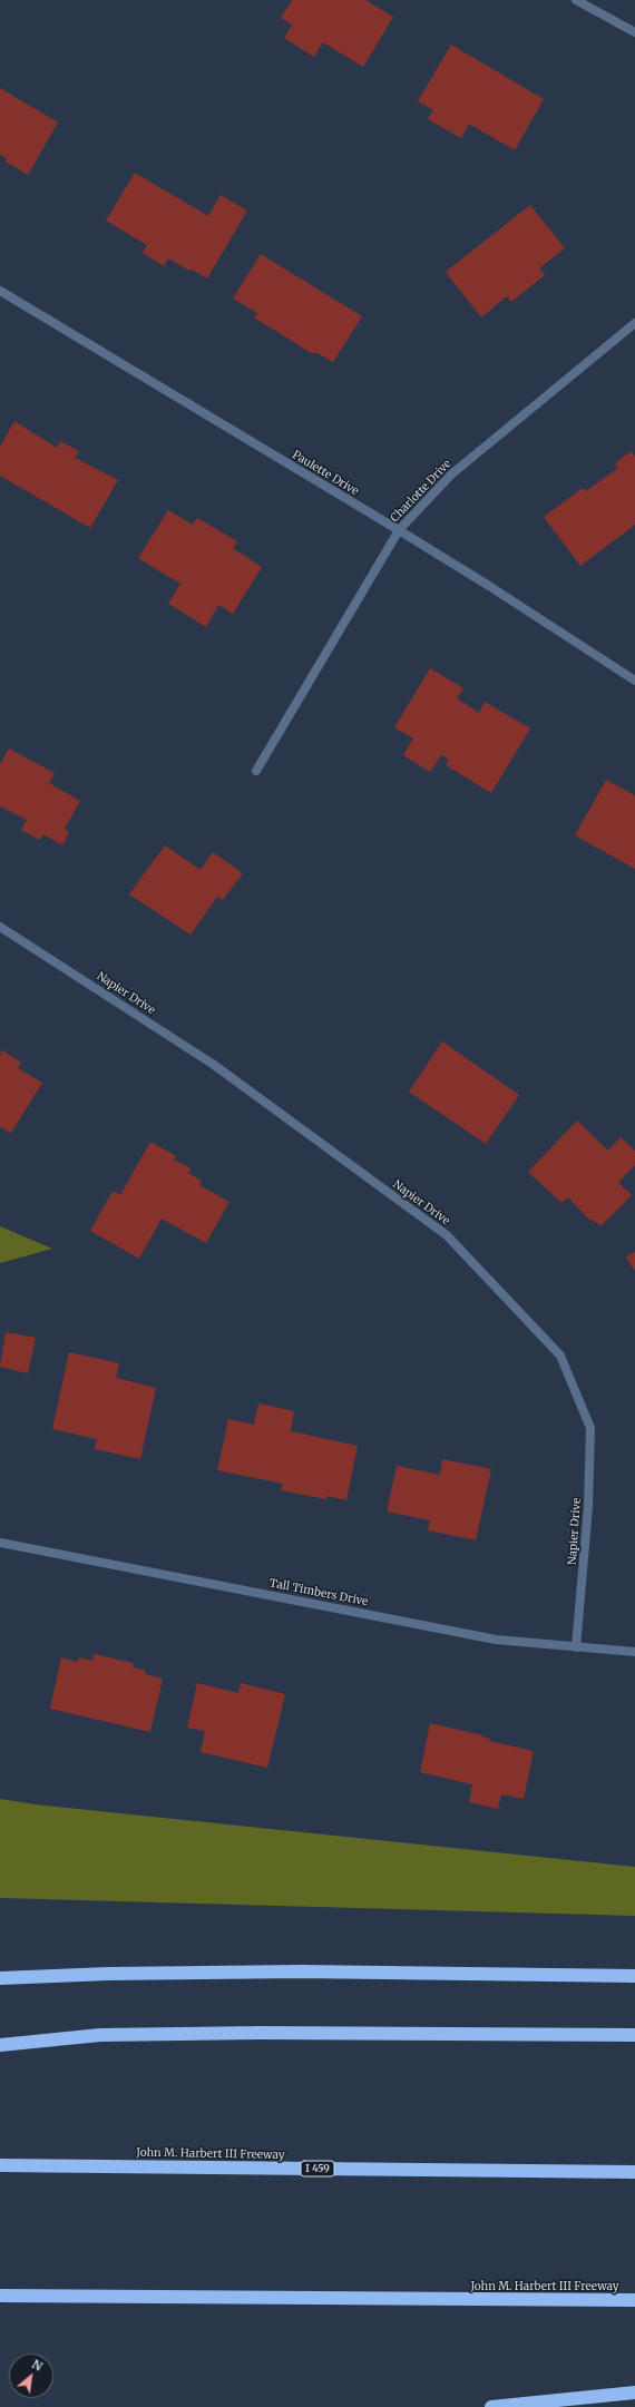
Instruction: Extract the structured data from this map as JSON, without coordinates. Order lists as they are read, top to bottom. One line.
{"streets":{"highway":["John M. Harbert III Freeway","I 459"],"street":["Paulette Drive","Charlotte Drive","Napier Drive","Tall Timbers Drive"]},"crossings":[["Paulette Drive","Charlotte Drive"],["Napier Drive","Tall Timbers Drive"]],"north":"top right"}
